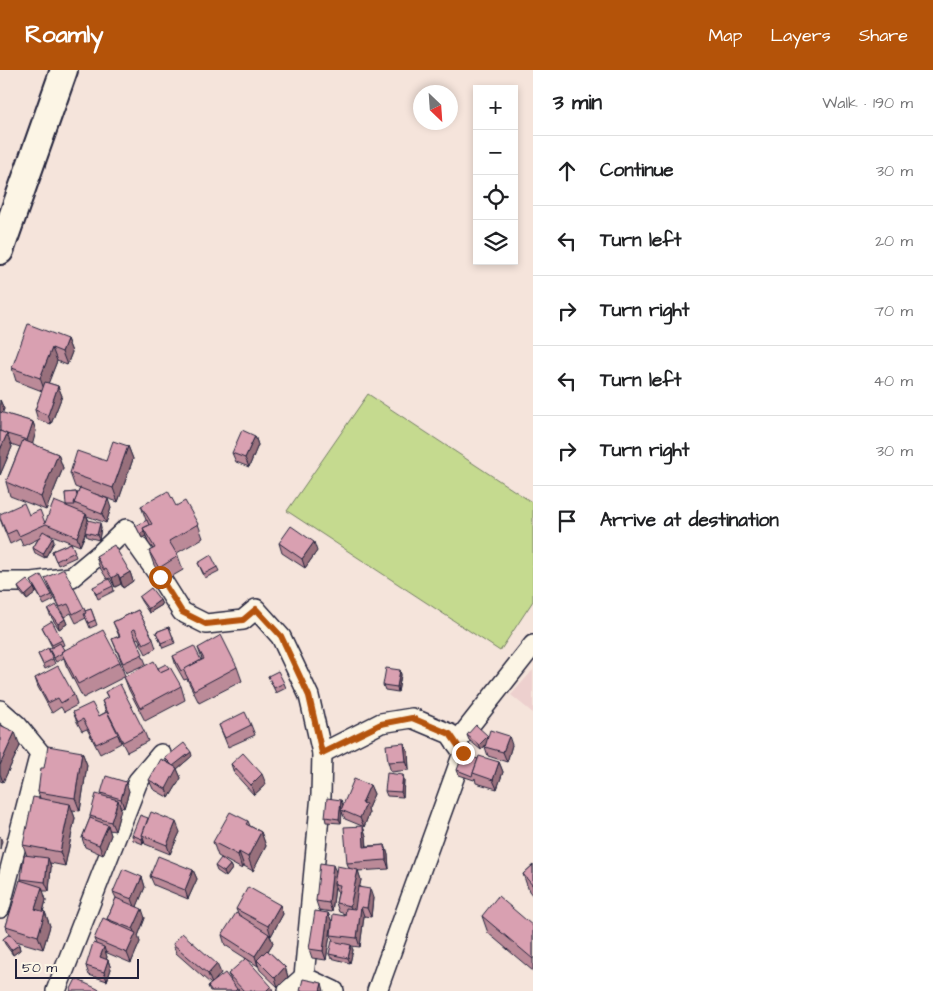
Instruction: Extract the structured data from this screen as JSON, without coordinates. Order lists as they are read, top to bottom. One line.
{"scale_bar":"50 m","north":"bottom right","page":{"header":"Roamly","nav":["Map","Layers","Share"],"heading":["3 min","Walk · 190 m"],"map_buttons":["+","−"],"list":[["Continue","30 m"],["Turn left","20 m"],["Turn right","70 m"],["Turn left","40 m"],["Turn right","30 m"],"Arrive at destination"],"scale":"50 m"}}
